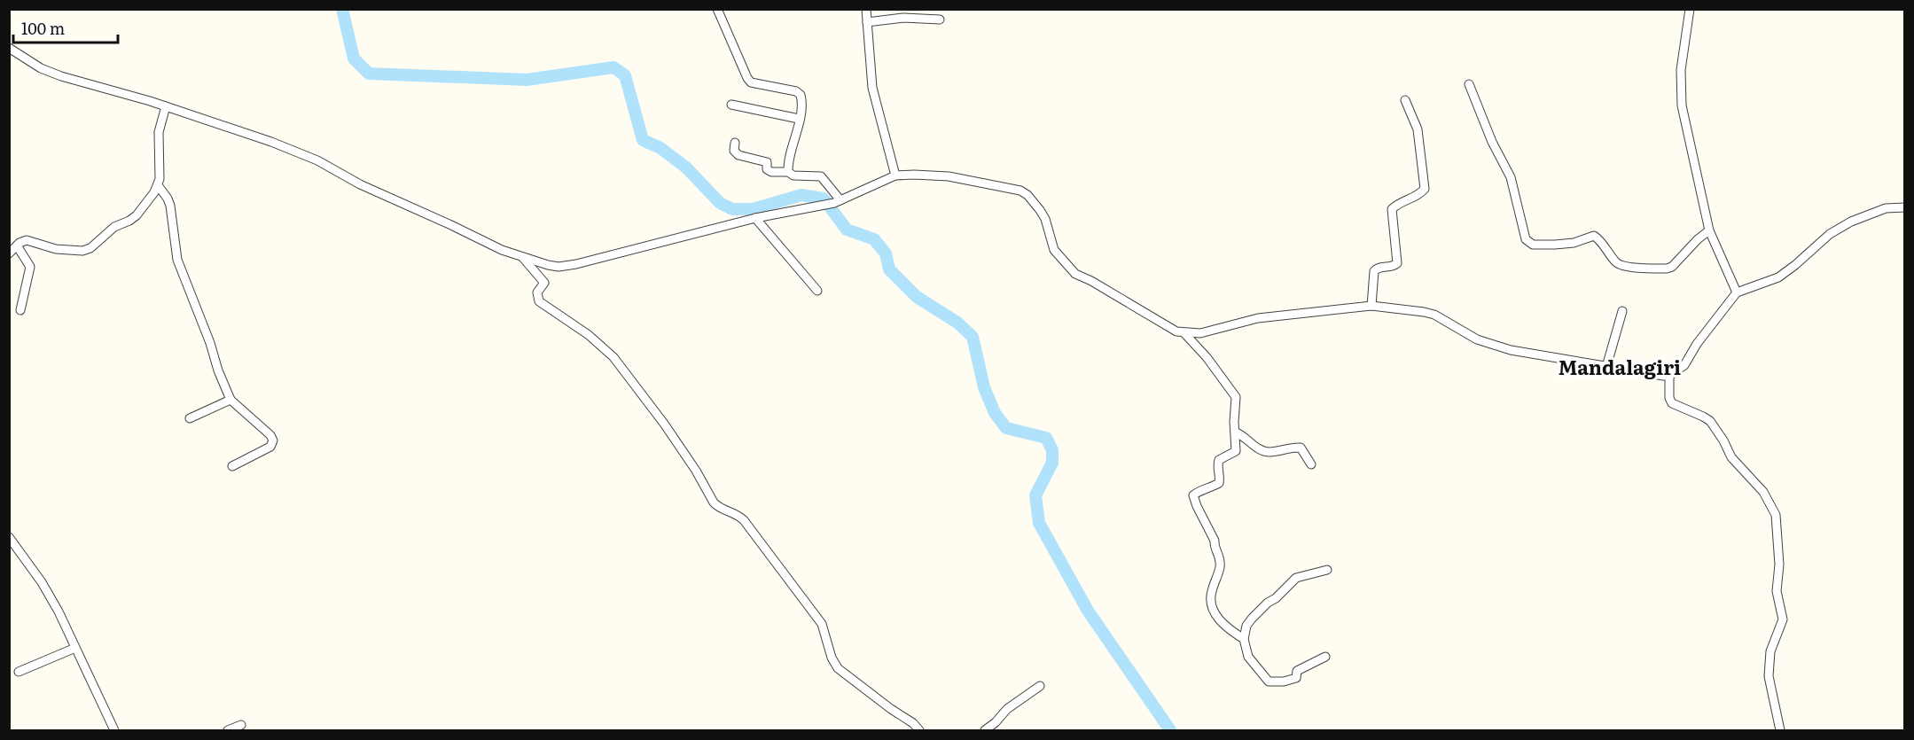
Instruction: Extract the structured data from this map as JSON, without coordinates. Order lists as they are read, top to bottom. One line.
{"districts":["Mandalagiri"],"scale_bar":"100 m"}
